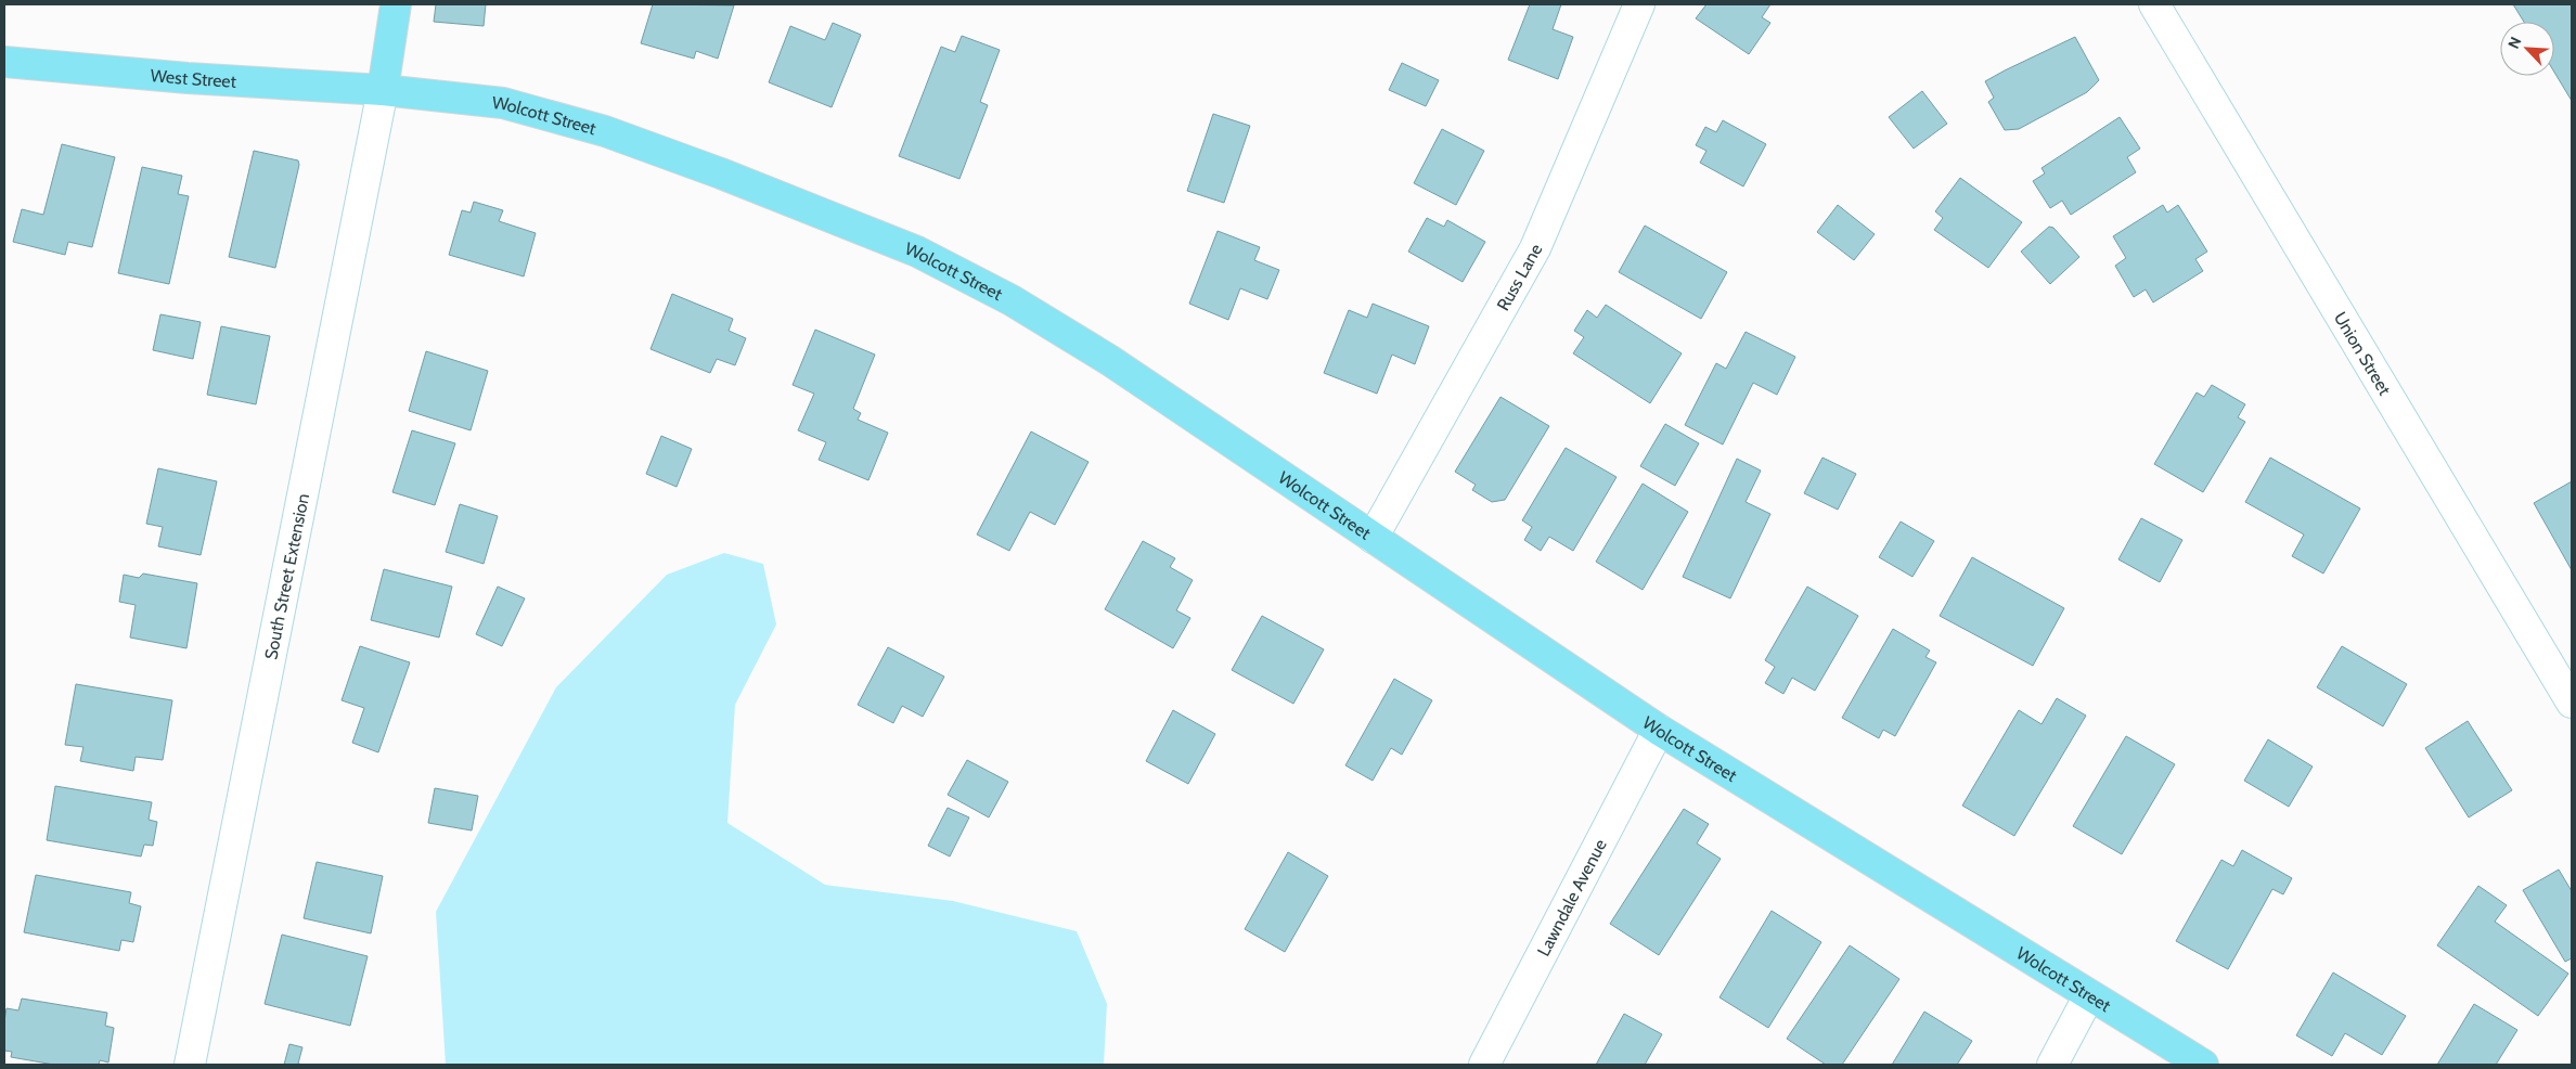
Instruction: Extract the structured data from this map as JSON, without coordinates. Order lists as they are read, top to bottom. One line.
{"streets":{"main road":["West Street","Wolcott Street"],"street":["Russ Lane","Union Street","South Street Extension","Lawndale Avenue"]},"crossings":[["West Street","Wolcott Street"],["West Street","South Street Extension"],["Wolcott Street","Russ Lane"],["Wolcott Street","South Street Extension"],["Wolcott Street","Lawndale Avenue"]],"north":"top left"}
